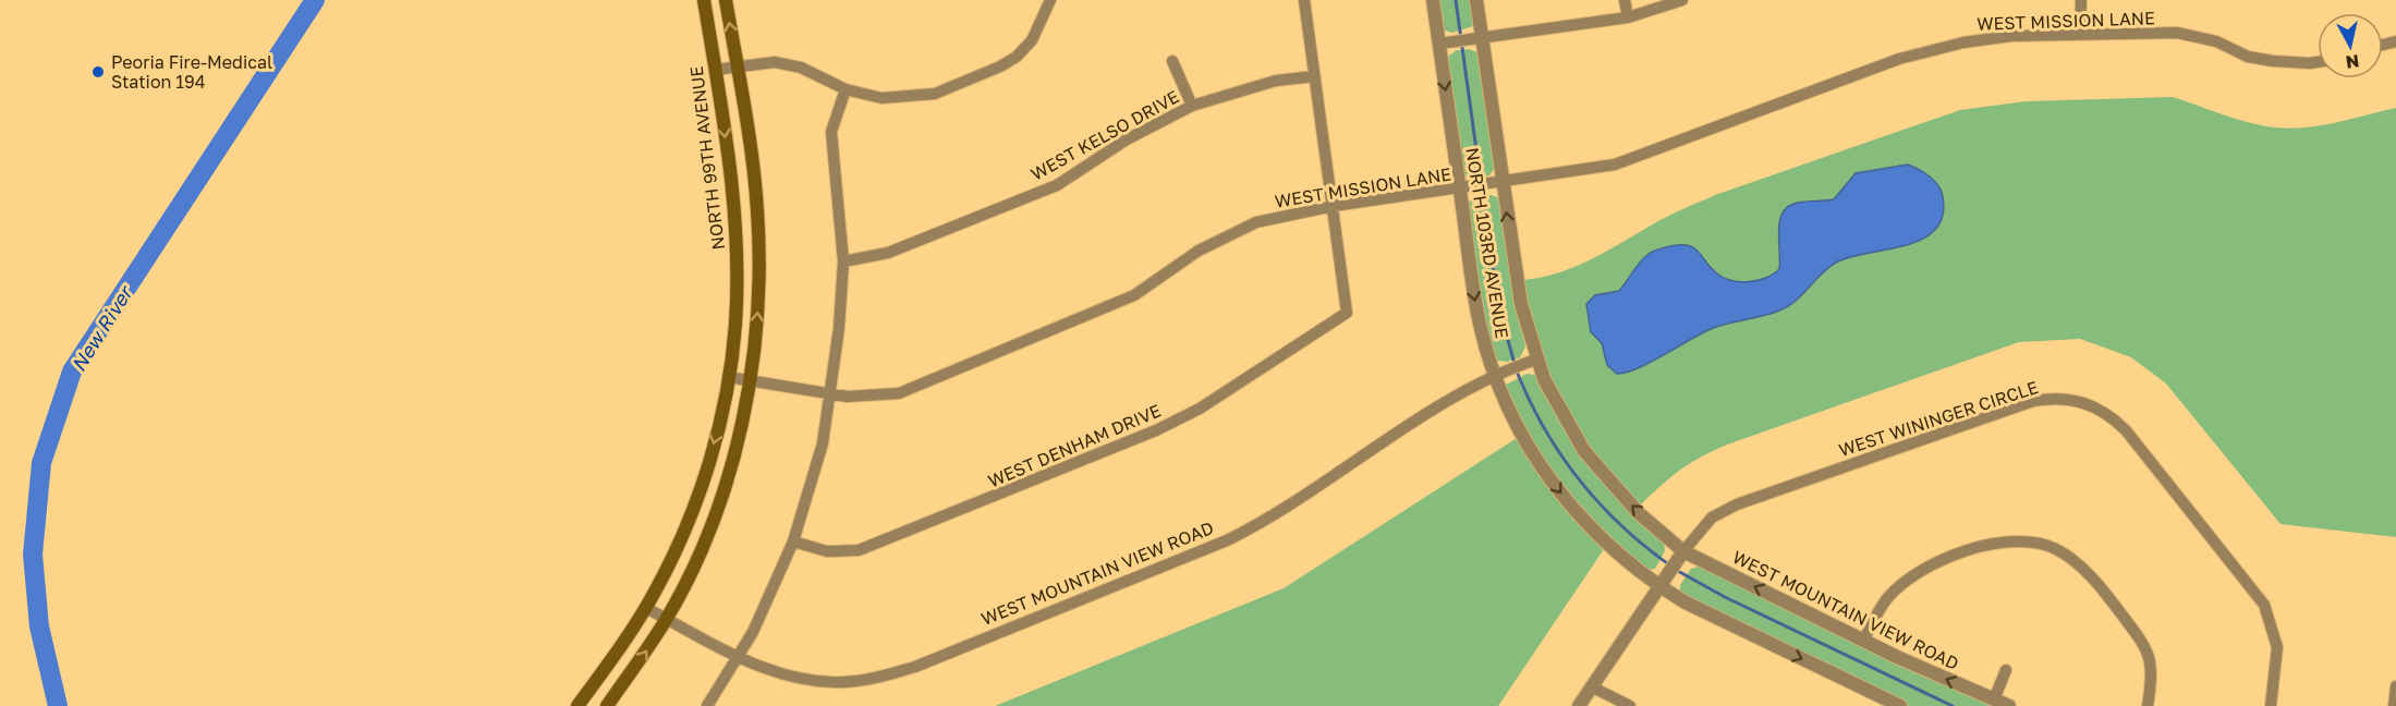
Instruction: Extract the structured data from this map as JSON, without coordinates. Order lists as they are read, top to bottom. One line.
{"streets":{"main road":["NORTH 99TH AVENUE"],"street":["WEST MISSION LANE","WEST KELSO DRIVE","NORTH 103RD AVENUE","WEST WININGER CIRCLE","WEST DENHAM DRIVE","WEST MOUNTAIN VIEW ROAD"]},"crossings":[["WEST MISSION LANE","NORTH 99TH AVENUE"],["WEST MISSION LANE","NORTH 103RD AVENUE"],["WEST MISSION LANE","WEST DENHAM DRIVE"],["NORTH 99TH AVENUE","WEST MOUNTAIN VIEW ROAD"],["NORTH 103RD AVENUE","WEST WININGER CIRCLE"],["NORTH 103RD AVENUE","WEST MOUNTAIN VIEW ROAD"],["WEST WININGER CIRCLE","WEST MOUNTAIN VIEW ROAD"]],"water":["New River"],"places":["Peoria Fire-Medical Station 194"],"north":"bottom"}
